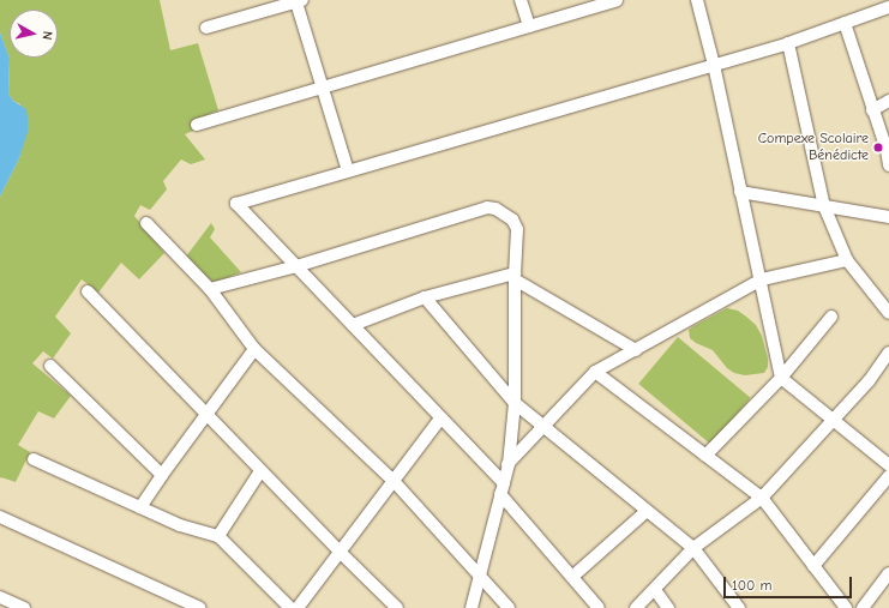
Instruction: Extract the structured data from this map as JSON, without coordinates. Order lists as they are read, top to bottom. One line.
{"places":["Compexe Scolaire Bénédicte"],"scale_bar":"100 m","north":"right"}
